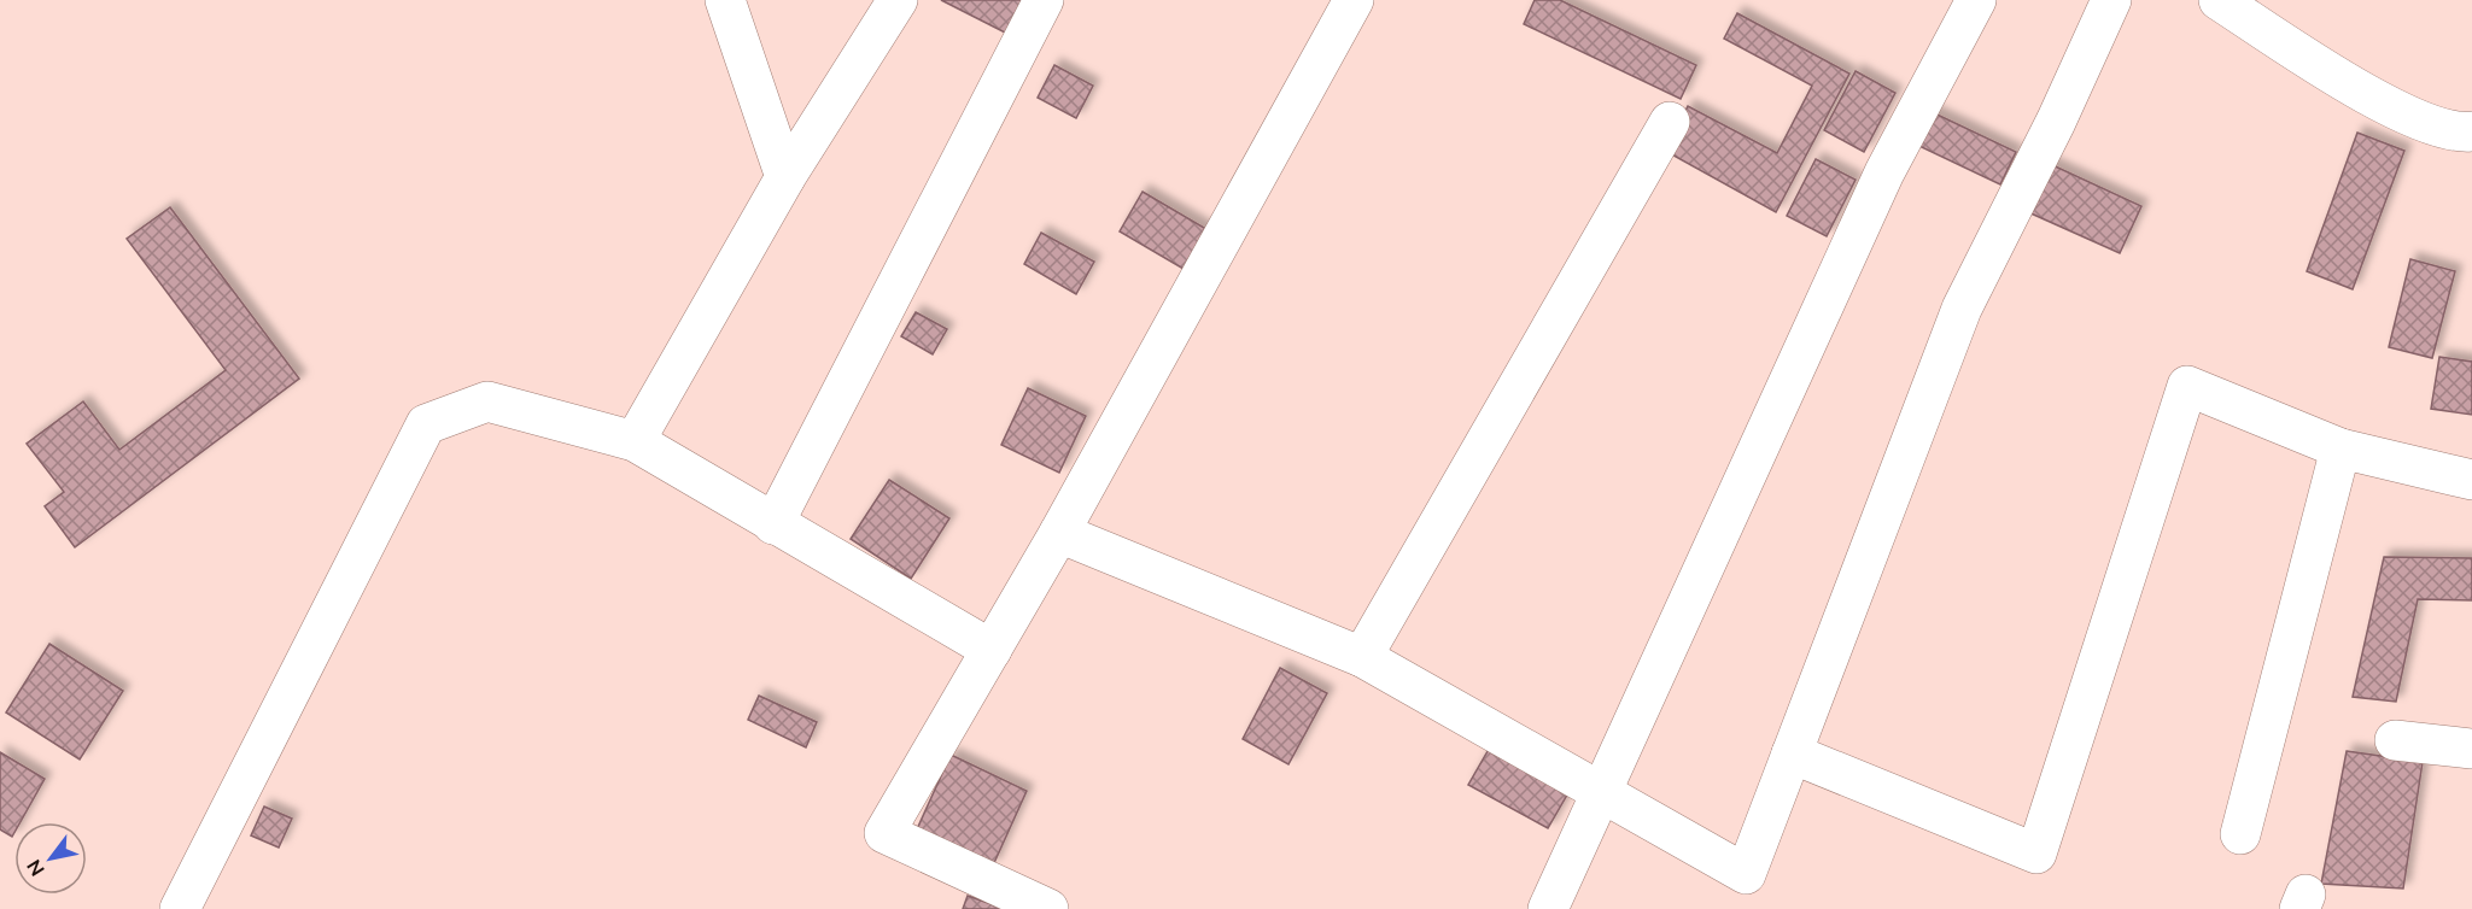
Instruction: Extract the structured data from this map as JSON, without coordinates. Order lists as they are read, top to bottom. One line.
{"north":"bottom left"}
